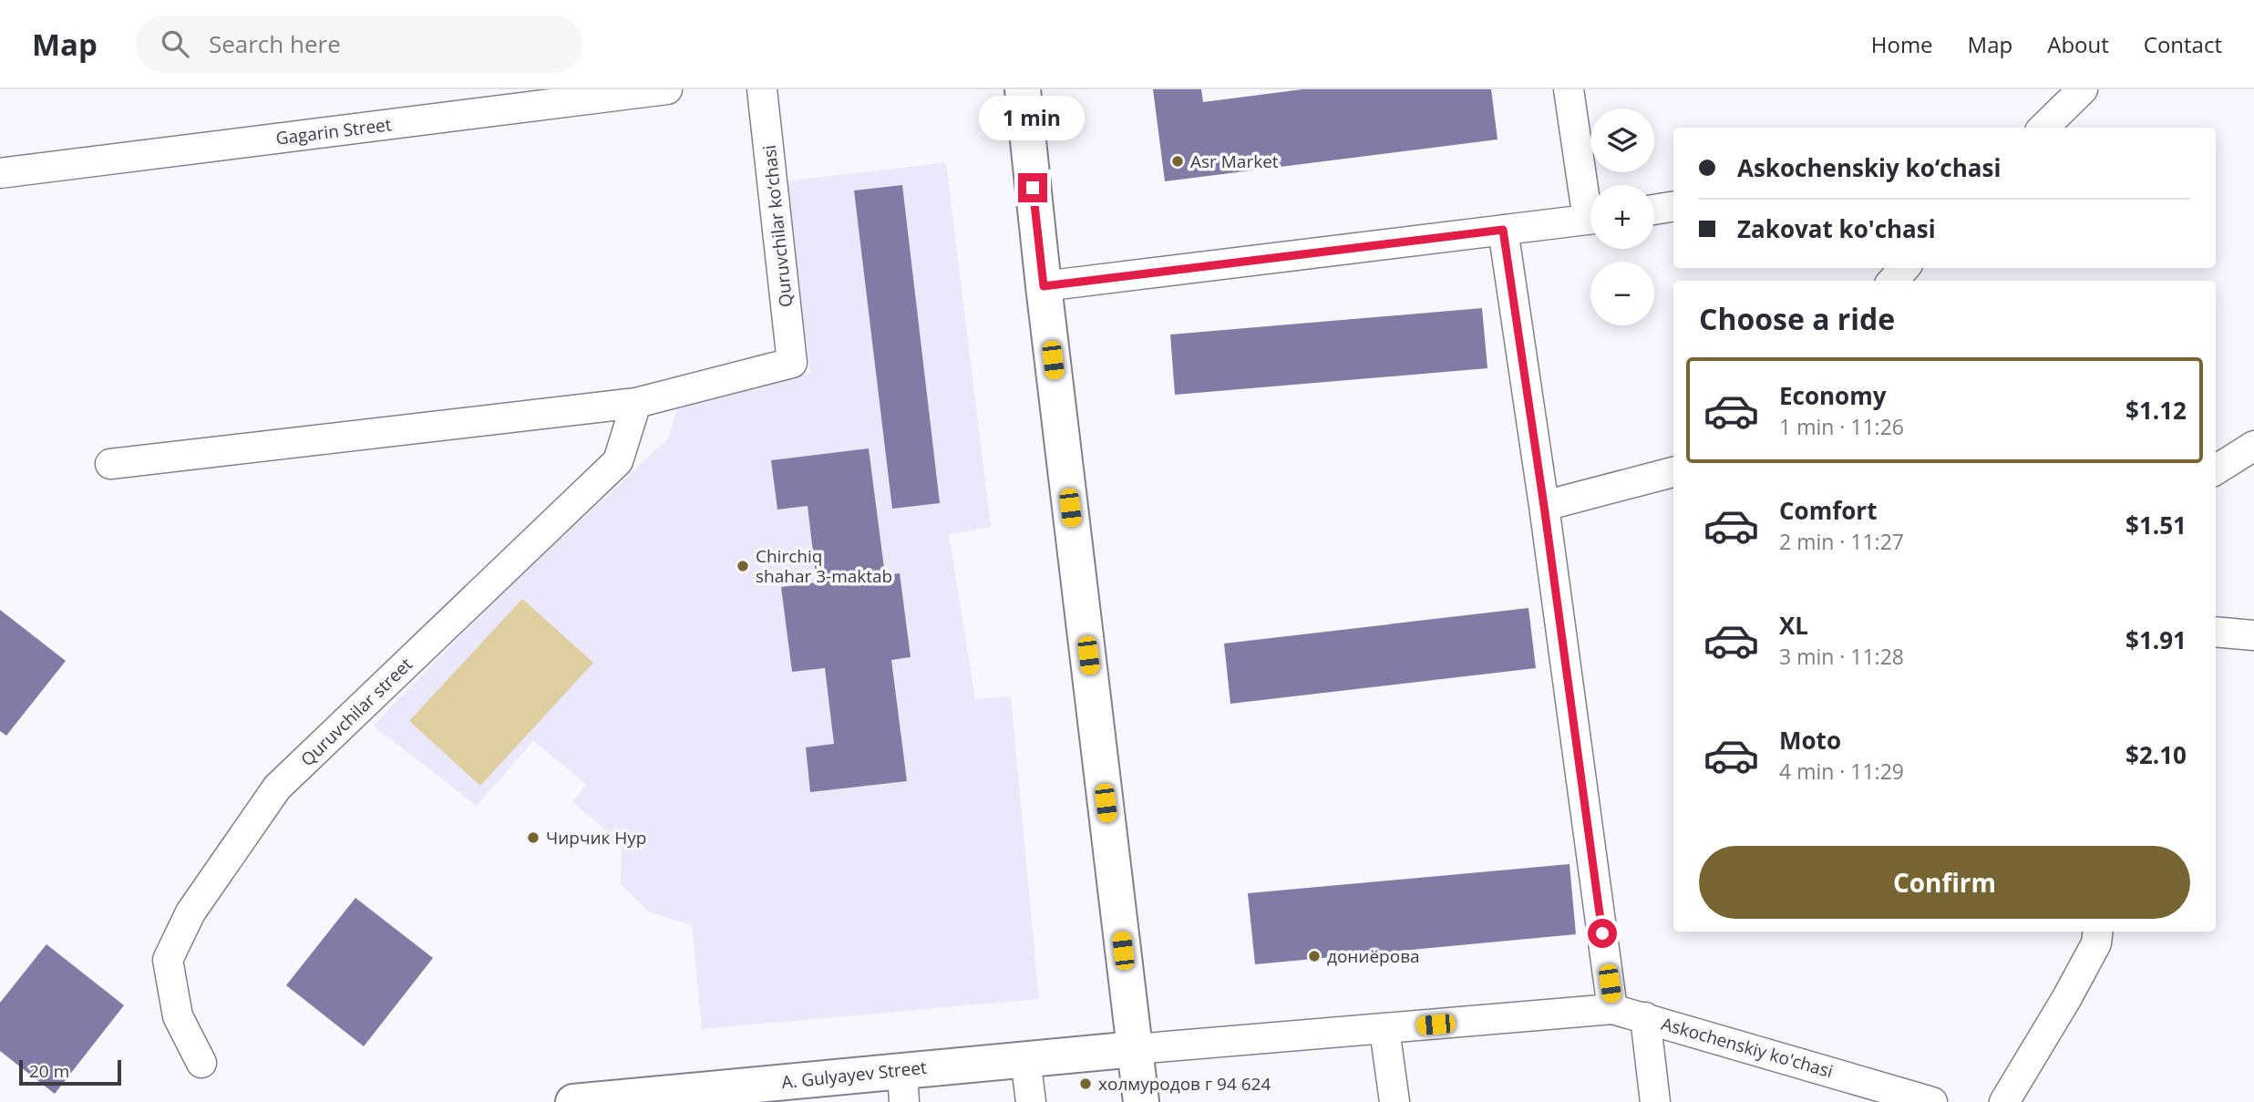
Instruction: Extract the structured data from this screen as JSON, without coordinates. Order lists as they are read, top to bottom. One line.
{"streets":{"main road":["A. Gulyayev Street"],"street":["Gagarin Street","Quruvchilar street","Askochenskiy ko'chasi"]},"places":["Asr Market","Chirchiq shahar 3-maktab","Чирчик Нур","дониёрова","холмуродов г 94 624"],"scale_bar":"20 m","page":{"header":"Map","search":"Search here","nav":["Home","Map","About","Contact"],"bubble":"1 min","map_buttons":["+","−"],"banner":["Askochenskiy ko‘chasi","Zakovat ko'chasi"],"heading":"Choose a ride","list":[{"name":"Economy","note":"1 min · 11:26","value":"$1.12"},{"name":"Comfort","note":"2 min · 11:27","value":"$1.51"},{"name":"XL","note":"3 min · 11:28","value":"$1.91"},{"name":"Moto","note":"4 min · 11:29","value":"$2.10"}],"buttons":"Confirm","scale":"20 m"}}
